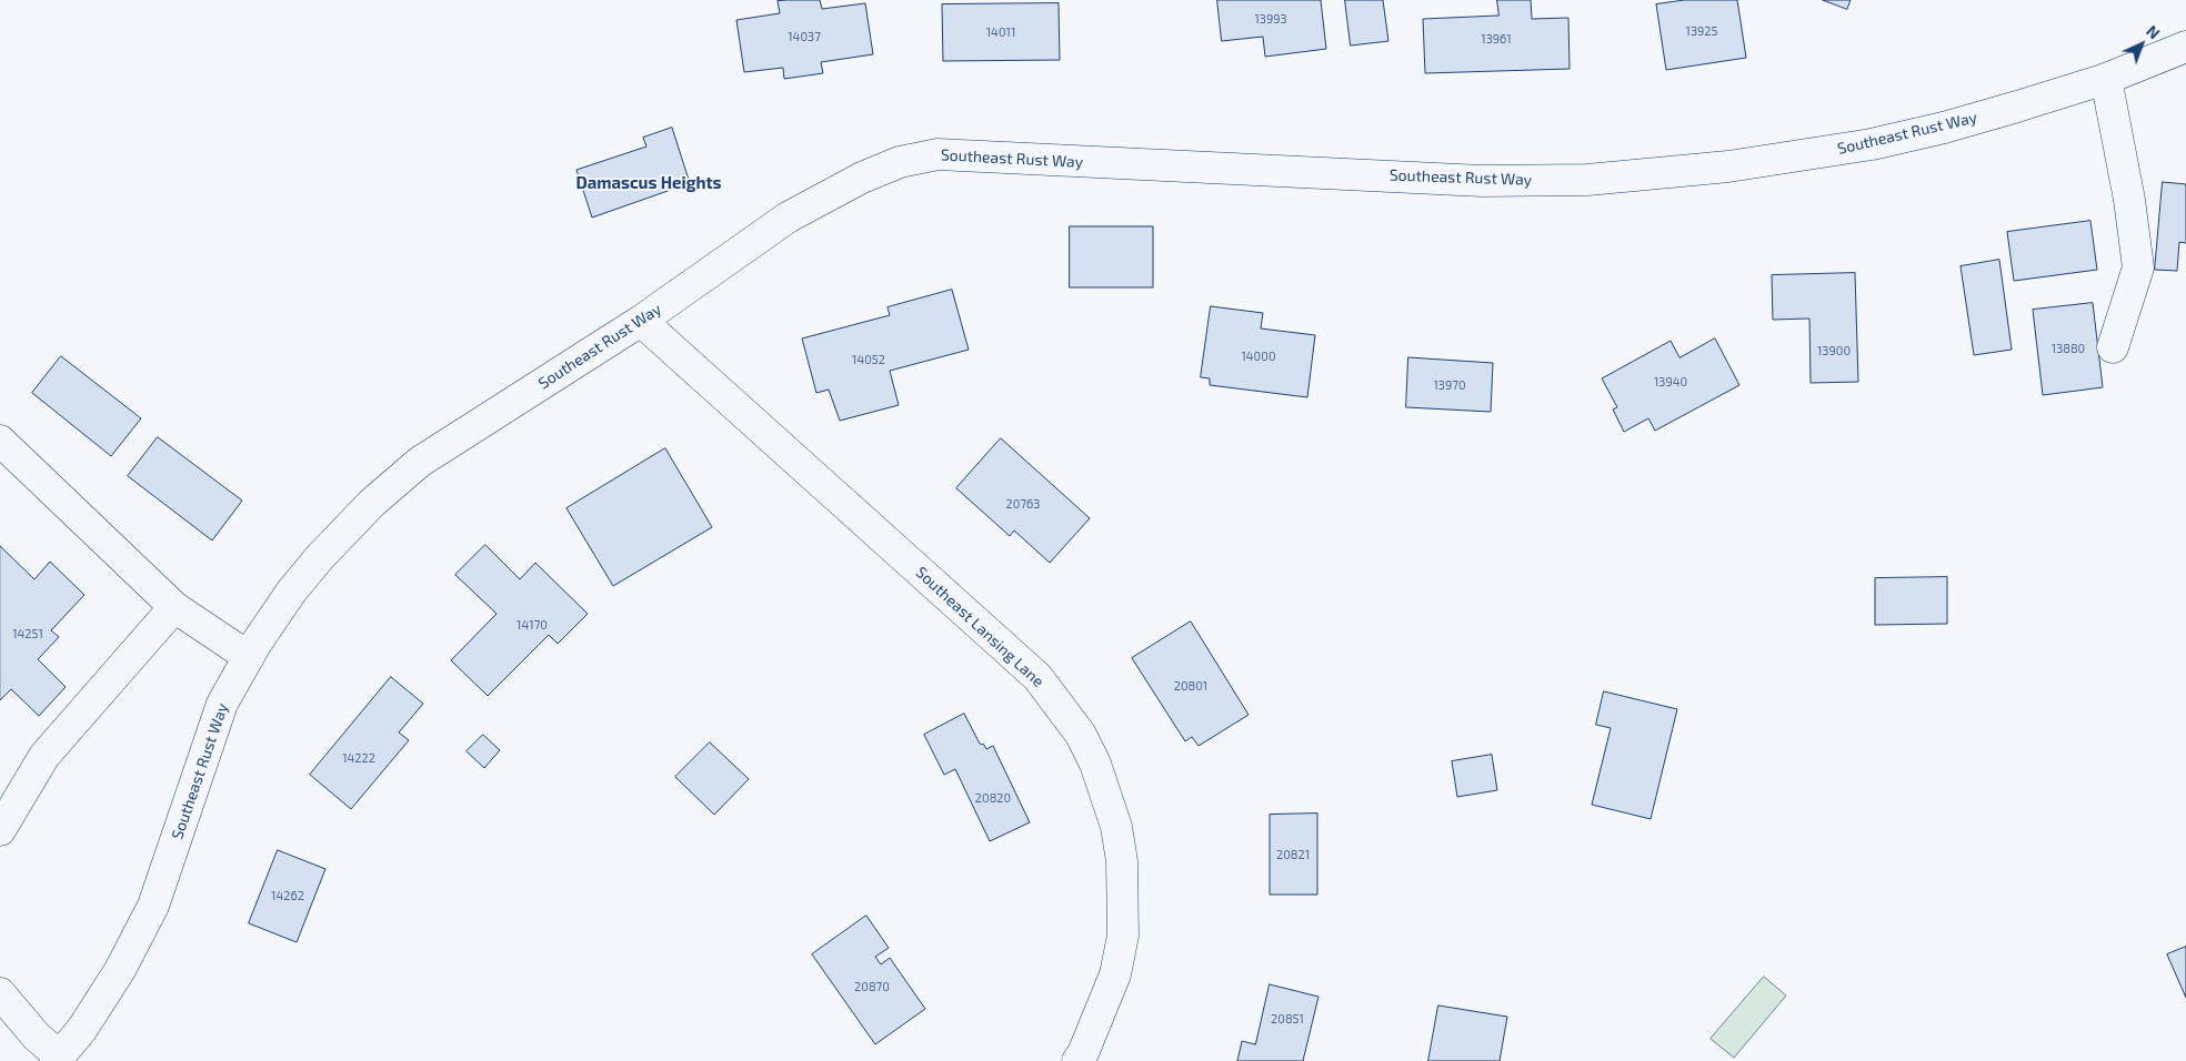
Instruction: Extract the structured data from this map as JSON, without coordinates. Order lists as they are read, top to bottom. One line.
{"streets":{"street":["Southeast Rust Way","Southeast Lansing Lane"]},"crossings":[["Southeast Rust Way","Southeast Lansing Lane"]],"districts":["Damascus Heights"],"house_numbers":["13993","13925","14011","14037","13961","13880","13900","14000","14052","13940","13970","20763","14170","14251","20801","14222","20820","20821","14262","20870","20851"],"north":"top right"}
